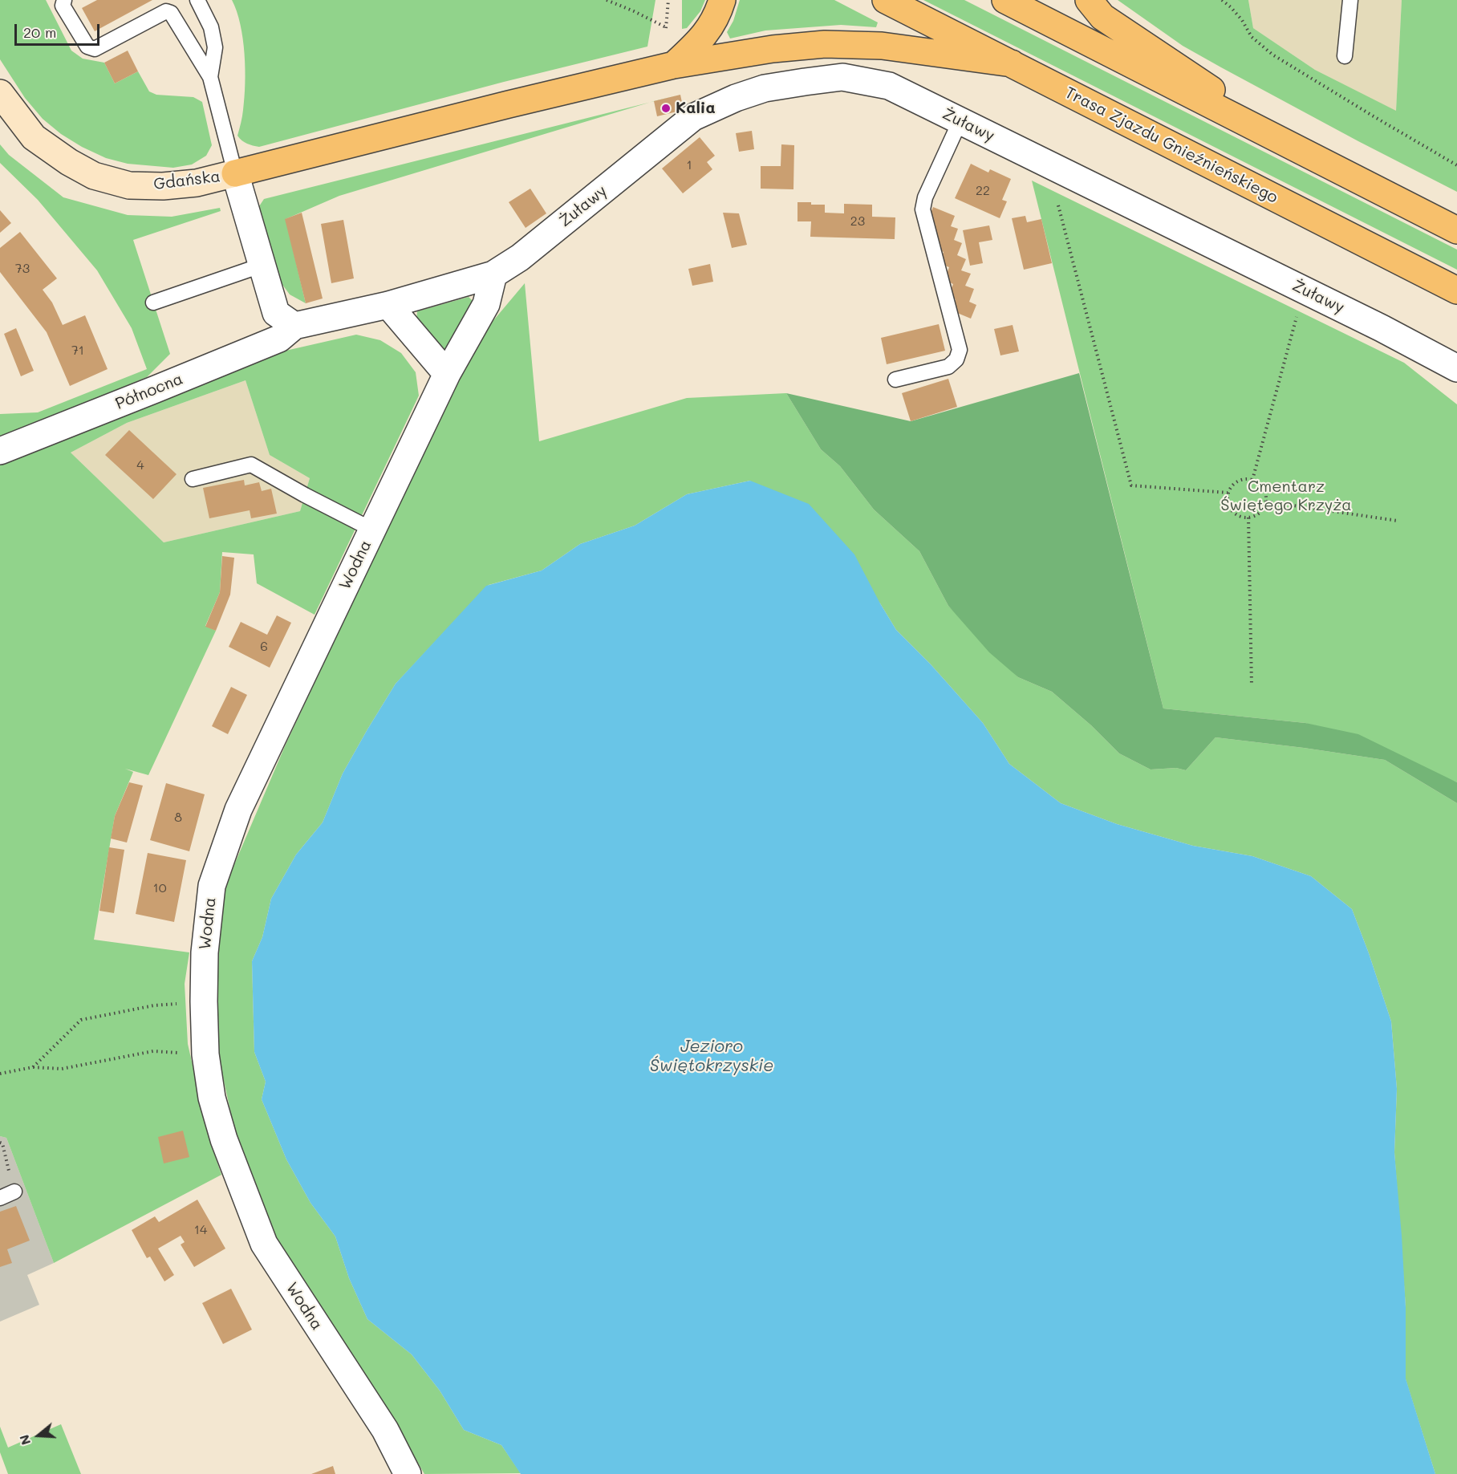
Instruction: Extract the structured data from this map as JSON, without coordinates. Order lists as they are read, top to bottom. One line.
{"streets":{"main road":["Trasa Zjazdu Gnieźnieńskiego"],"street":["Żuławy","Gdańska","Północna","Wodna"]},"crossings":[["Żuławy","Północna"],["Żuławy","Wodna"]],"water":["Jezioro Świętokrzyskie"],"parks":["Cmentarz Świętego Krzyża"],"places":["Kalia"],"house_numbers":["1","22","23","73","71","4","6","8","10","14"],"scale_bar":"20 m","north":"left"}
